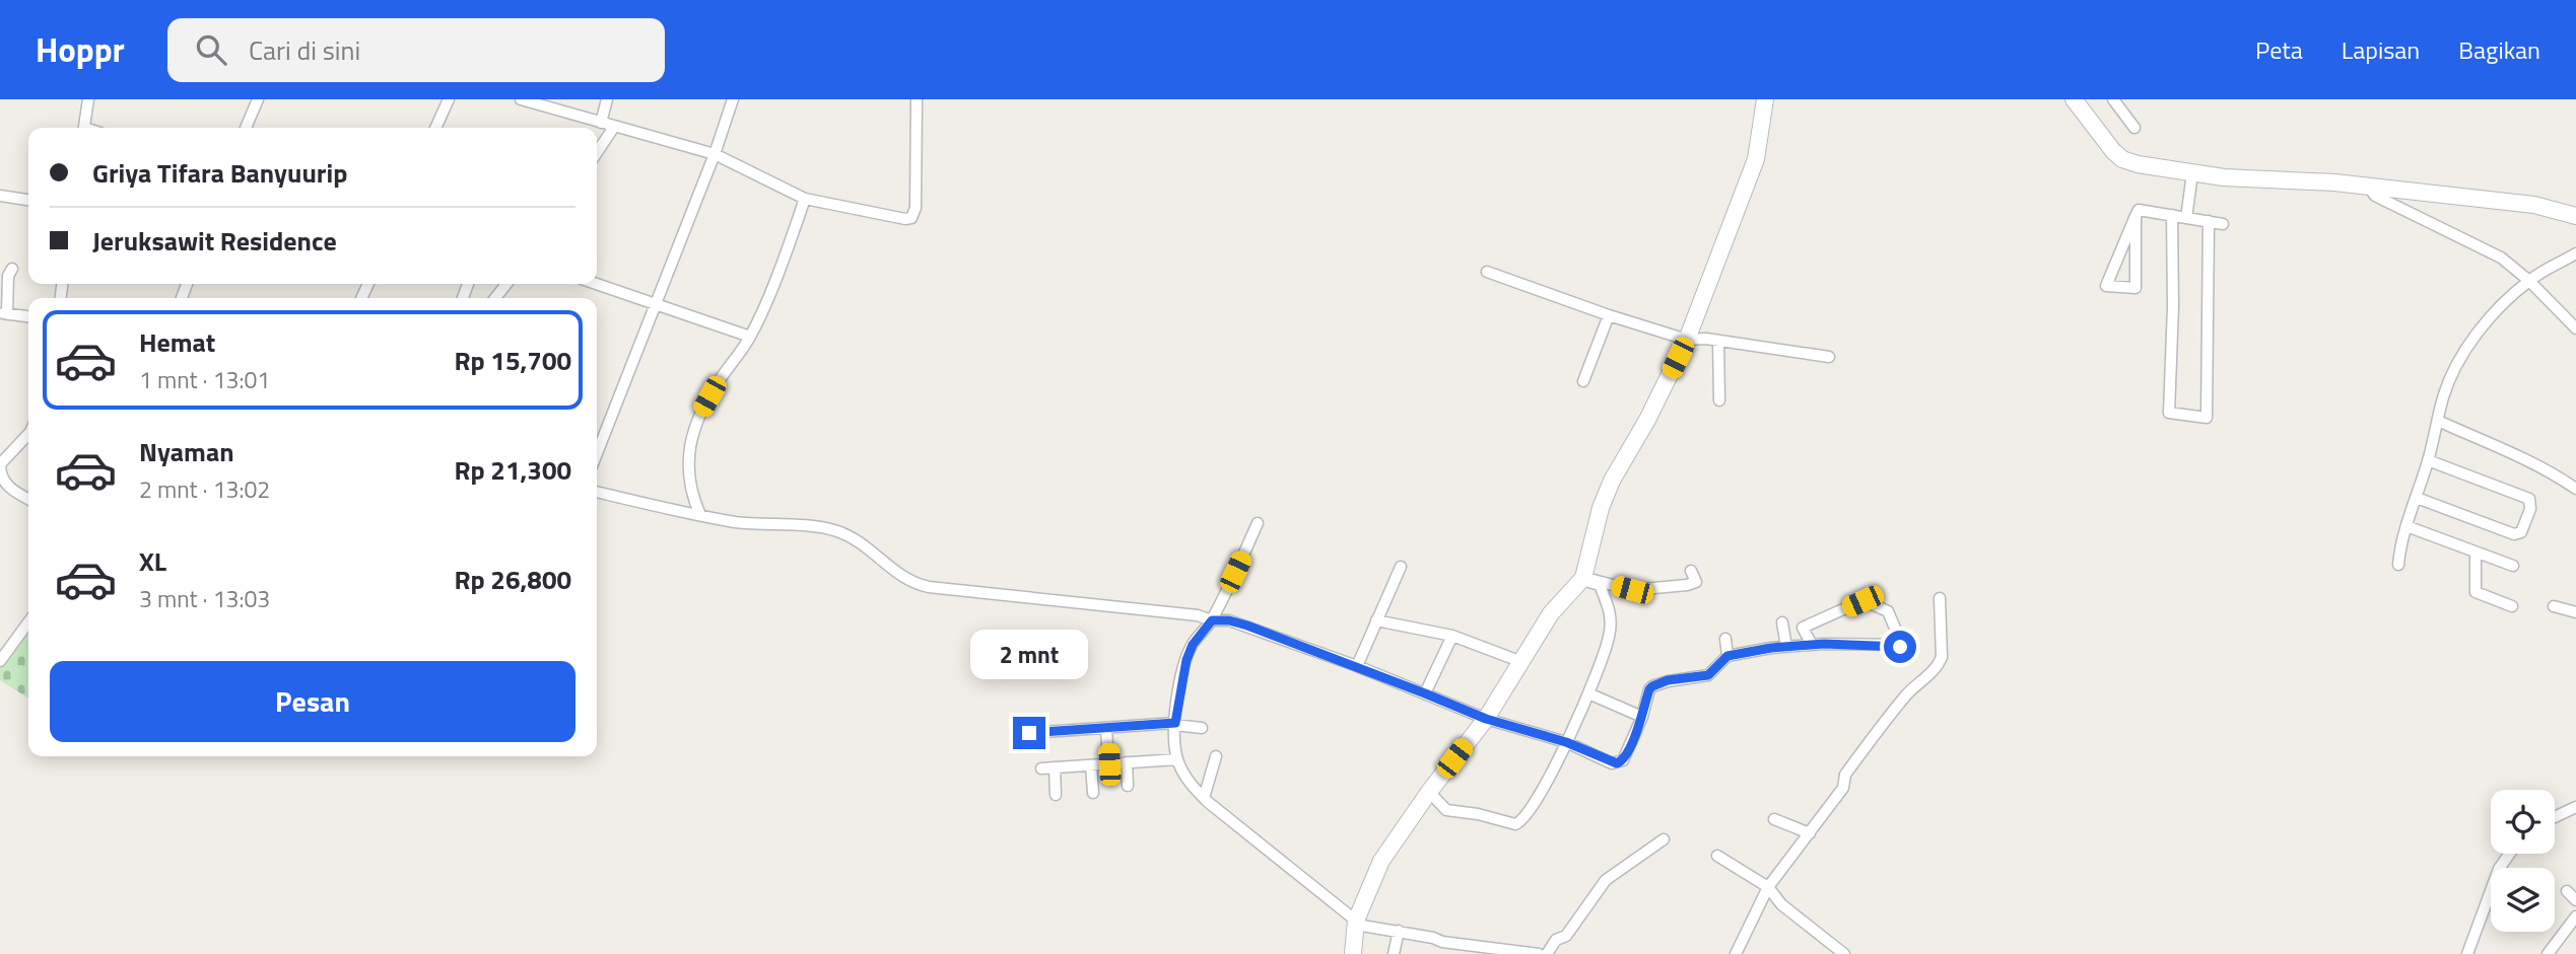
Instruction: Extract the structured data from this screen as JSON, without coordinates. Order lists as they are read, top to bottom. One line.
{"page":{"header":"Hoppr","search":"Cari di sini","nav":["Peta","Lapisan","Bagikan"],"banner":["Griya Tifara Banyuurip","Jeruksawit Residence"],"list":[{"name":"Hemat","note":"1 mnt · 13:01","value":"Rp 15,700"},{"name":"Nyaman","note":"2 mnt · 13:02","value":"Rp 21,300"},{"name":"XL","note":"3 mnt · 13:03","value":"Rp 26,800"}],"bubble":"2 mnt","buttons":"Pesan"}}
